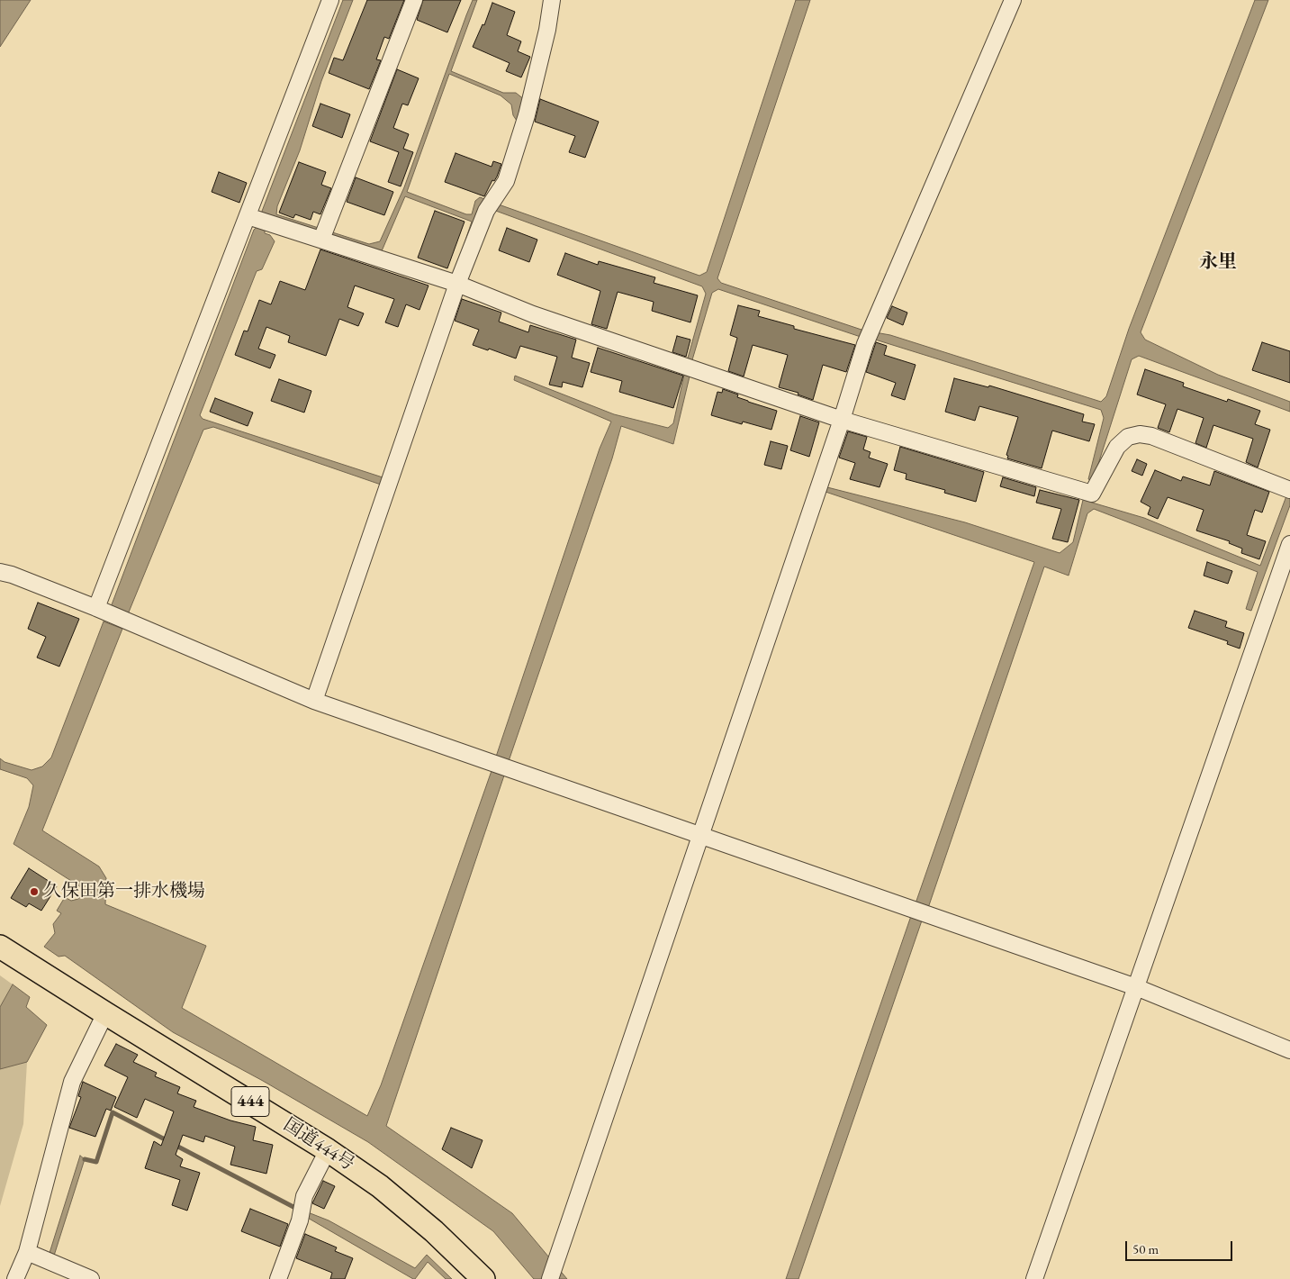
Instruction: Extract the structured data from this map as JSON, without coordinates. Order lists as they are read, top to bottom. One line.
{"streets":{"highway":["444","国道444号"]},"districts":["永里"],"places":["久保田第一排水機場"],"scale_bar":"50 m"}
